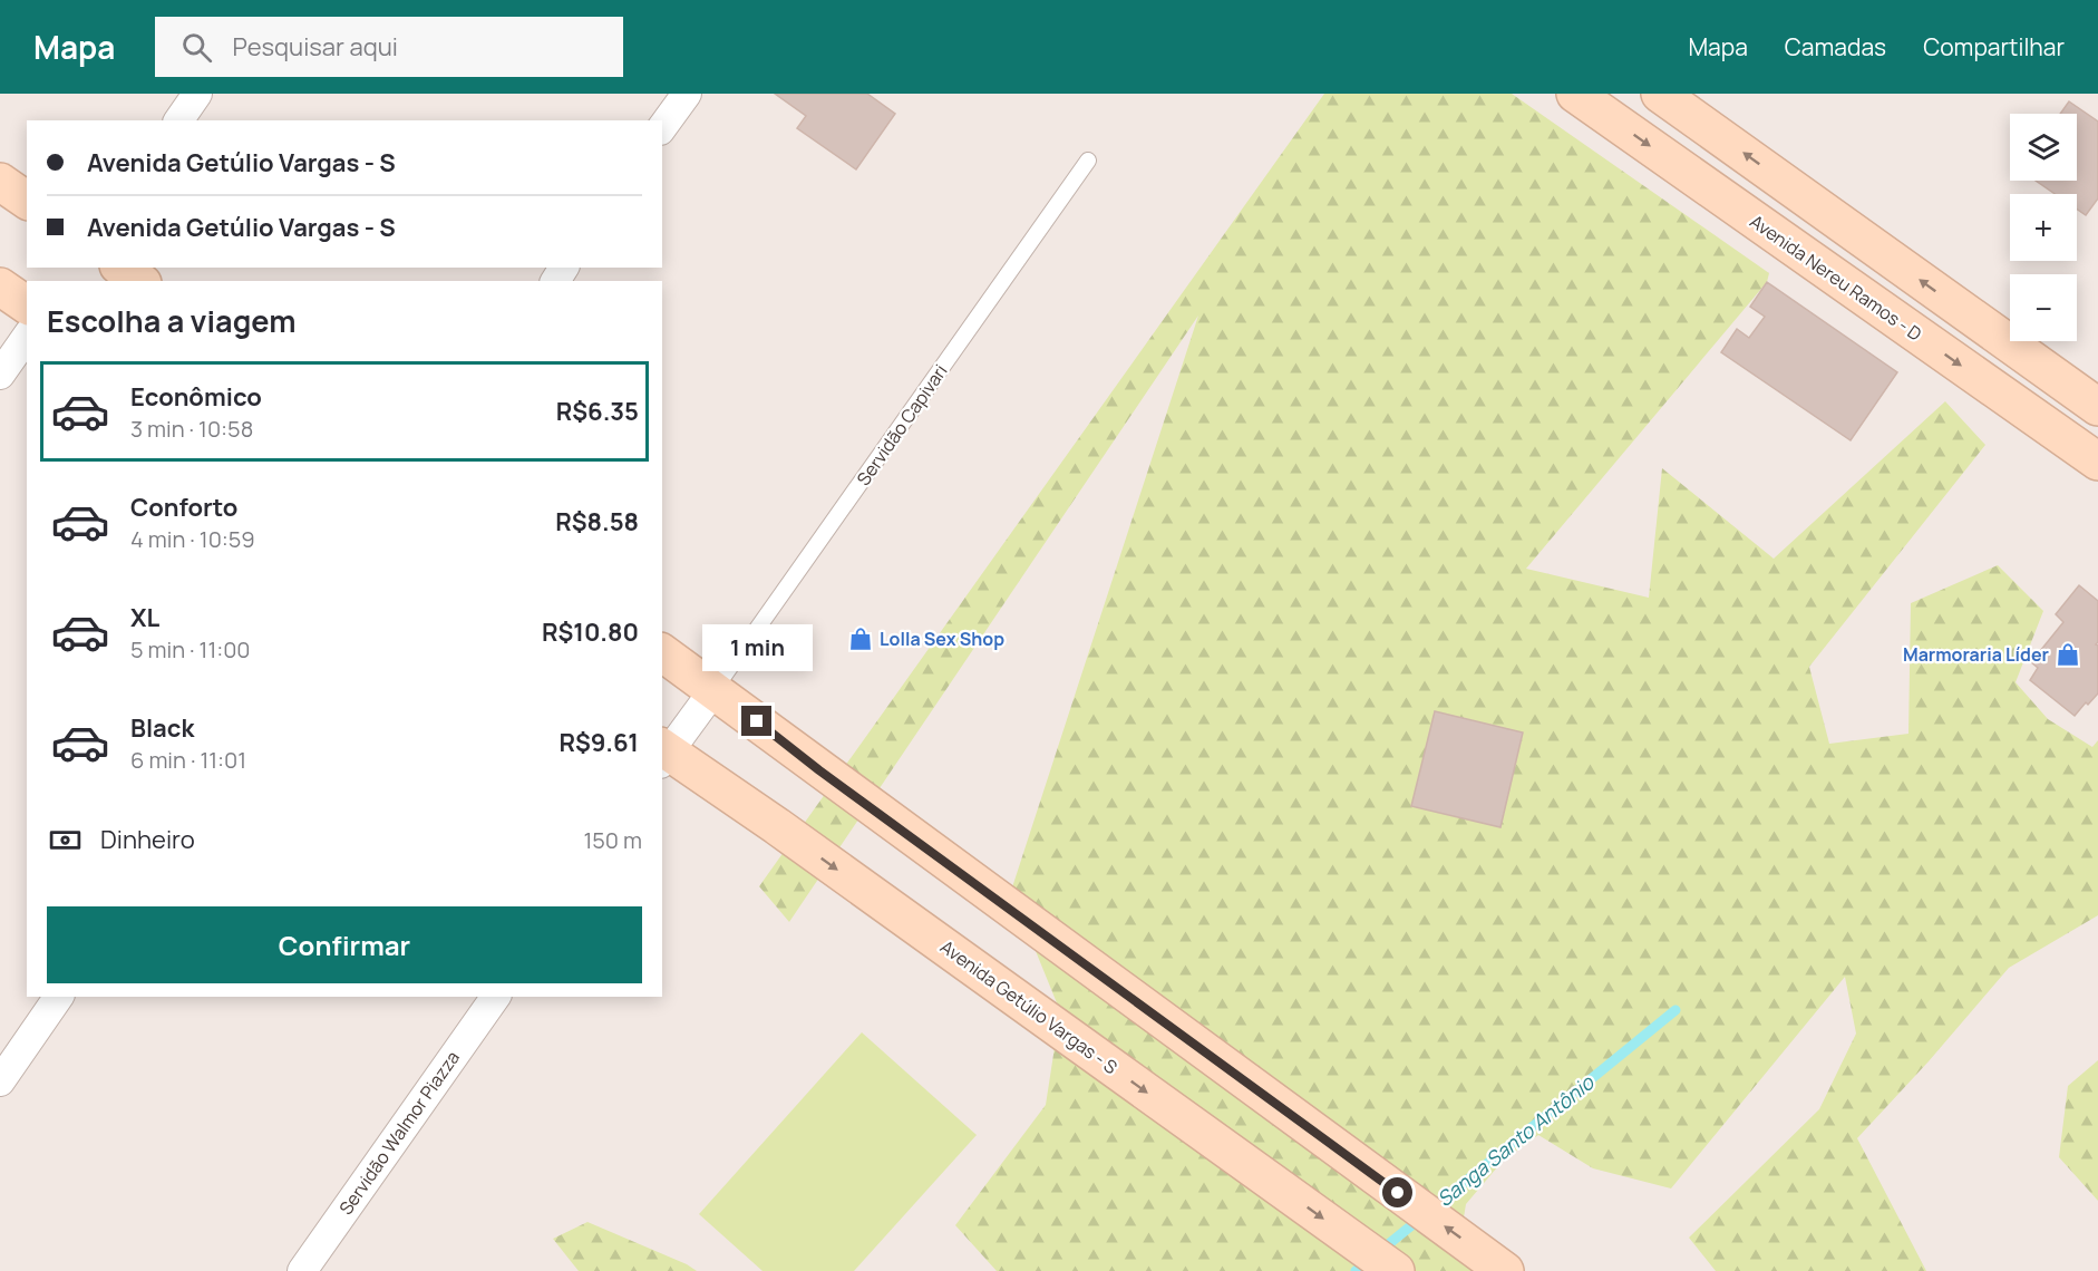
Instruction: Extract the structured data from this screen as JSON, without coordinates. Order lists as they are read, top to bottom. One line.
{"streets":{"street":["Avenida Nereu Ramos - D","Avenida Getúlio Vargas - S","Servidão Walmor Piazza"],"lane":["Servidão Capivari"]},"water":["Sanga Santo Antônio"],"places":{"shop":["Lolla Sex Shop","Marmoraria Líder"]},"page":{"header":"Mapa","search":"Pesquisar aqui","nav":["Mapa","Camadas","Compartilhar"],"map_buttons":["+","−"],"banner":["Avenida Getúlio Vargas - S","Avenida Getúlio Vargas - S"],"heading":"Escolha a viagem","list":[{"name":"Econômico","note":"3 min · 10:58","value":"R$6.35"},{"name":"Conforto","note":"4 min · 10:59","value":"R$8.58"},{"name":"XL","note":"5 min · 11:00","value":"R$10.80"},{"name":"Black","note":"6 min · 11:01","value":"R$9.61"}],"bubble":"1 min","pay":["Dinheiro","150 m"],"buttons":"Confirmar"}}
